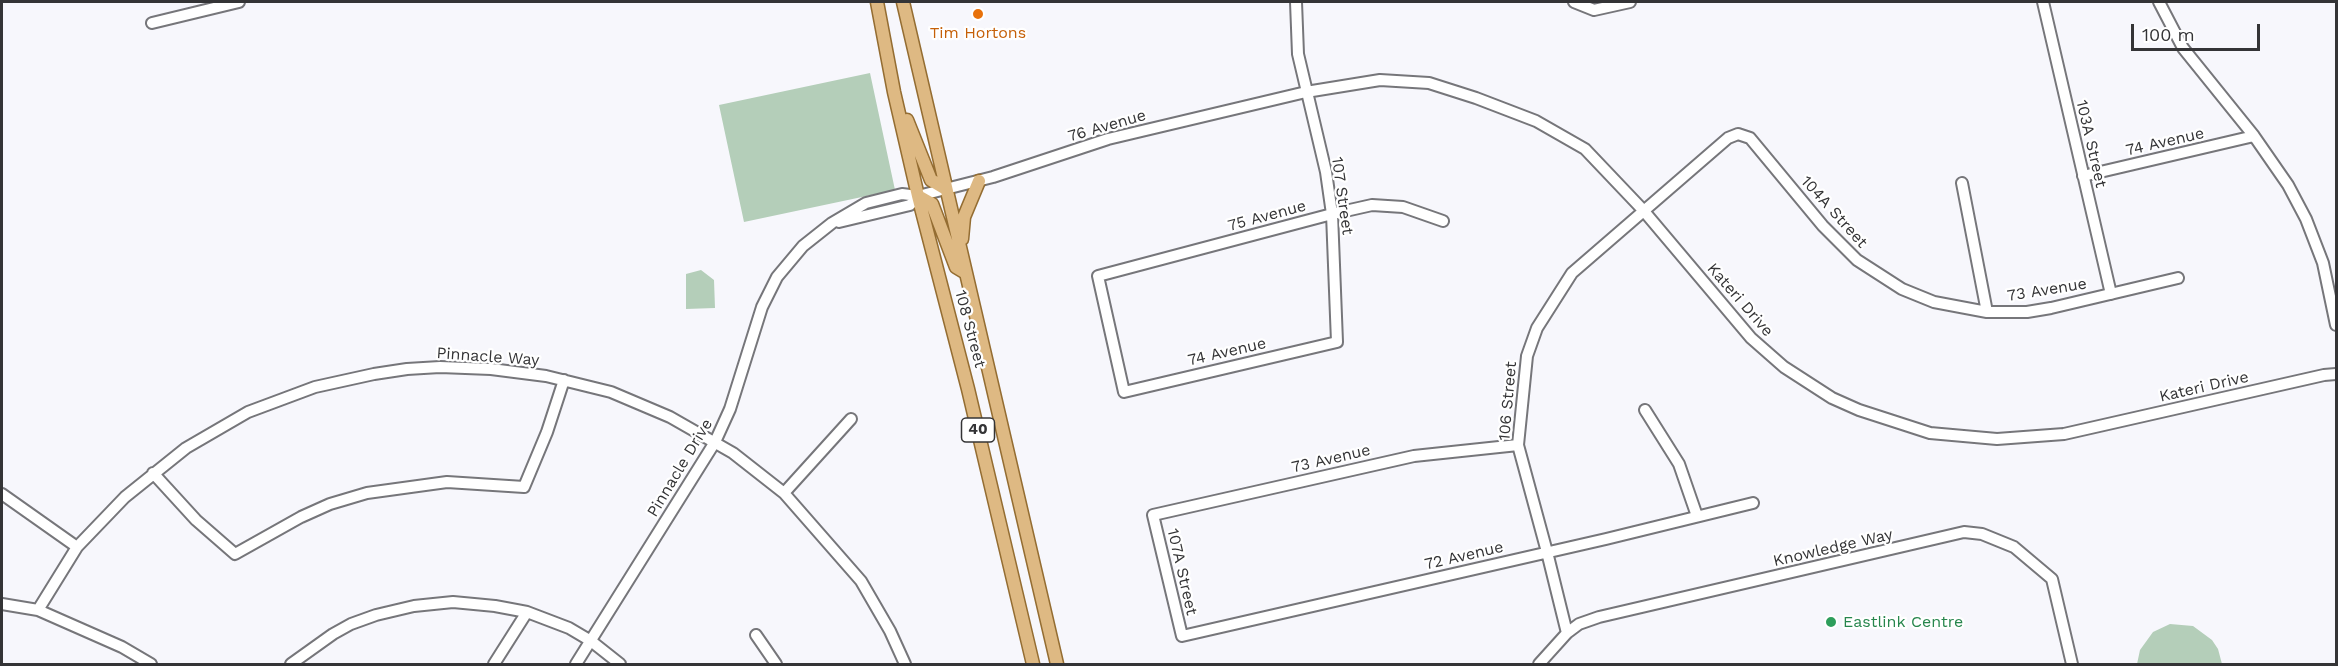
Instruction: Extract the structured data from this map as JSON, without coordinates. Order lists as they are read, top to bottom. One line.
{"streets":{"main road":["108 Street","40"],"street":["76 Avenue","74 Avenue","103A Street","107 Street","104A Street","75 Avenue","73 Avenue","Kateri Drive","Pinnacle Way","106 Street","Pinnacle Drive","Knowledge Way","72 Avenue","107A Street"]},"crossings":[["76 Avenue","107 Street"],["76 Avenue","Kateri Drive"],["76 Avenue","108 Street"],["76 Avenue","Pinnacle Drive"],["74 Avenue","103A Street"],["74 Avenue","107 Street"],["74 Avenue","75 Avenue"],["103A Street","73 Avenue"],["107 Street","75 Avenue"],["107 Street","Kateri Drive"],["104A Street","73 Avenue"],["104A Street","Kateri Drive"],["104A Street","106 Street"],["73 Avenue","106 Street"],["73 Avenue","107A Street"],["Kateri Drive","106 Street"],["108 Street","Pinnacle Drive"],["Pinnacle Way","Pinnacle Drive"],["106 Street","Knowledge Way"],["106 Street","72 Avenue"],["72 Avenue","107A Street"]],"places":["Tim Hortons","Eastlink Centre"],"scale_bar":"100 m"}
